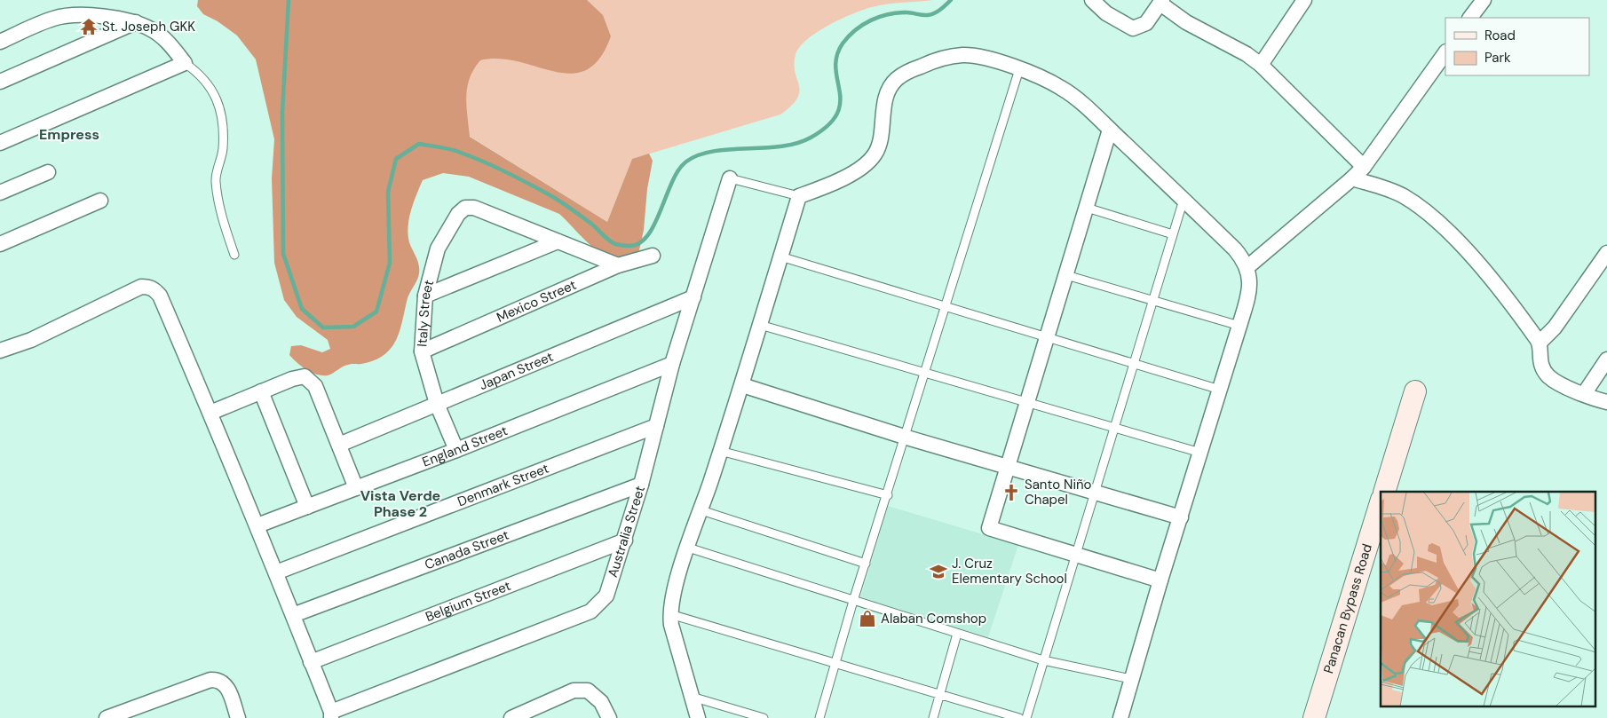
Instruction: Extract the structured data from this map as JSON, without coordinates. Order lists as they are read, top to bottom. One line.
{"streets":{"main road":["Panacan Bypass Road"],"street":["Mexico Street","Italy Street","Japan Street","England Street","Denmark Street","Australia Street","Canada Street","Belgium Street"]},"crossings":[["Mexico Street","Italy Street"],["Italy Street","Japan Street"],["Italy Street","England Street"],["Japan Street","Australia Street"],["England Street","Australia Street"],["Denmark Street","Australia Street"],["Australia Street","Canada Street"],["Australia Street","Belgium Street"]],"districts":["Empress","Vista Verde Phase 2"],"places":{"temple":["St. Joseph GKK"],"church":["Santo Niño Chapel"],"school or university":["J. Cruz Elementary School"],"shop":["Alaban Comshop"]},"legend":["Road","Park"]}
